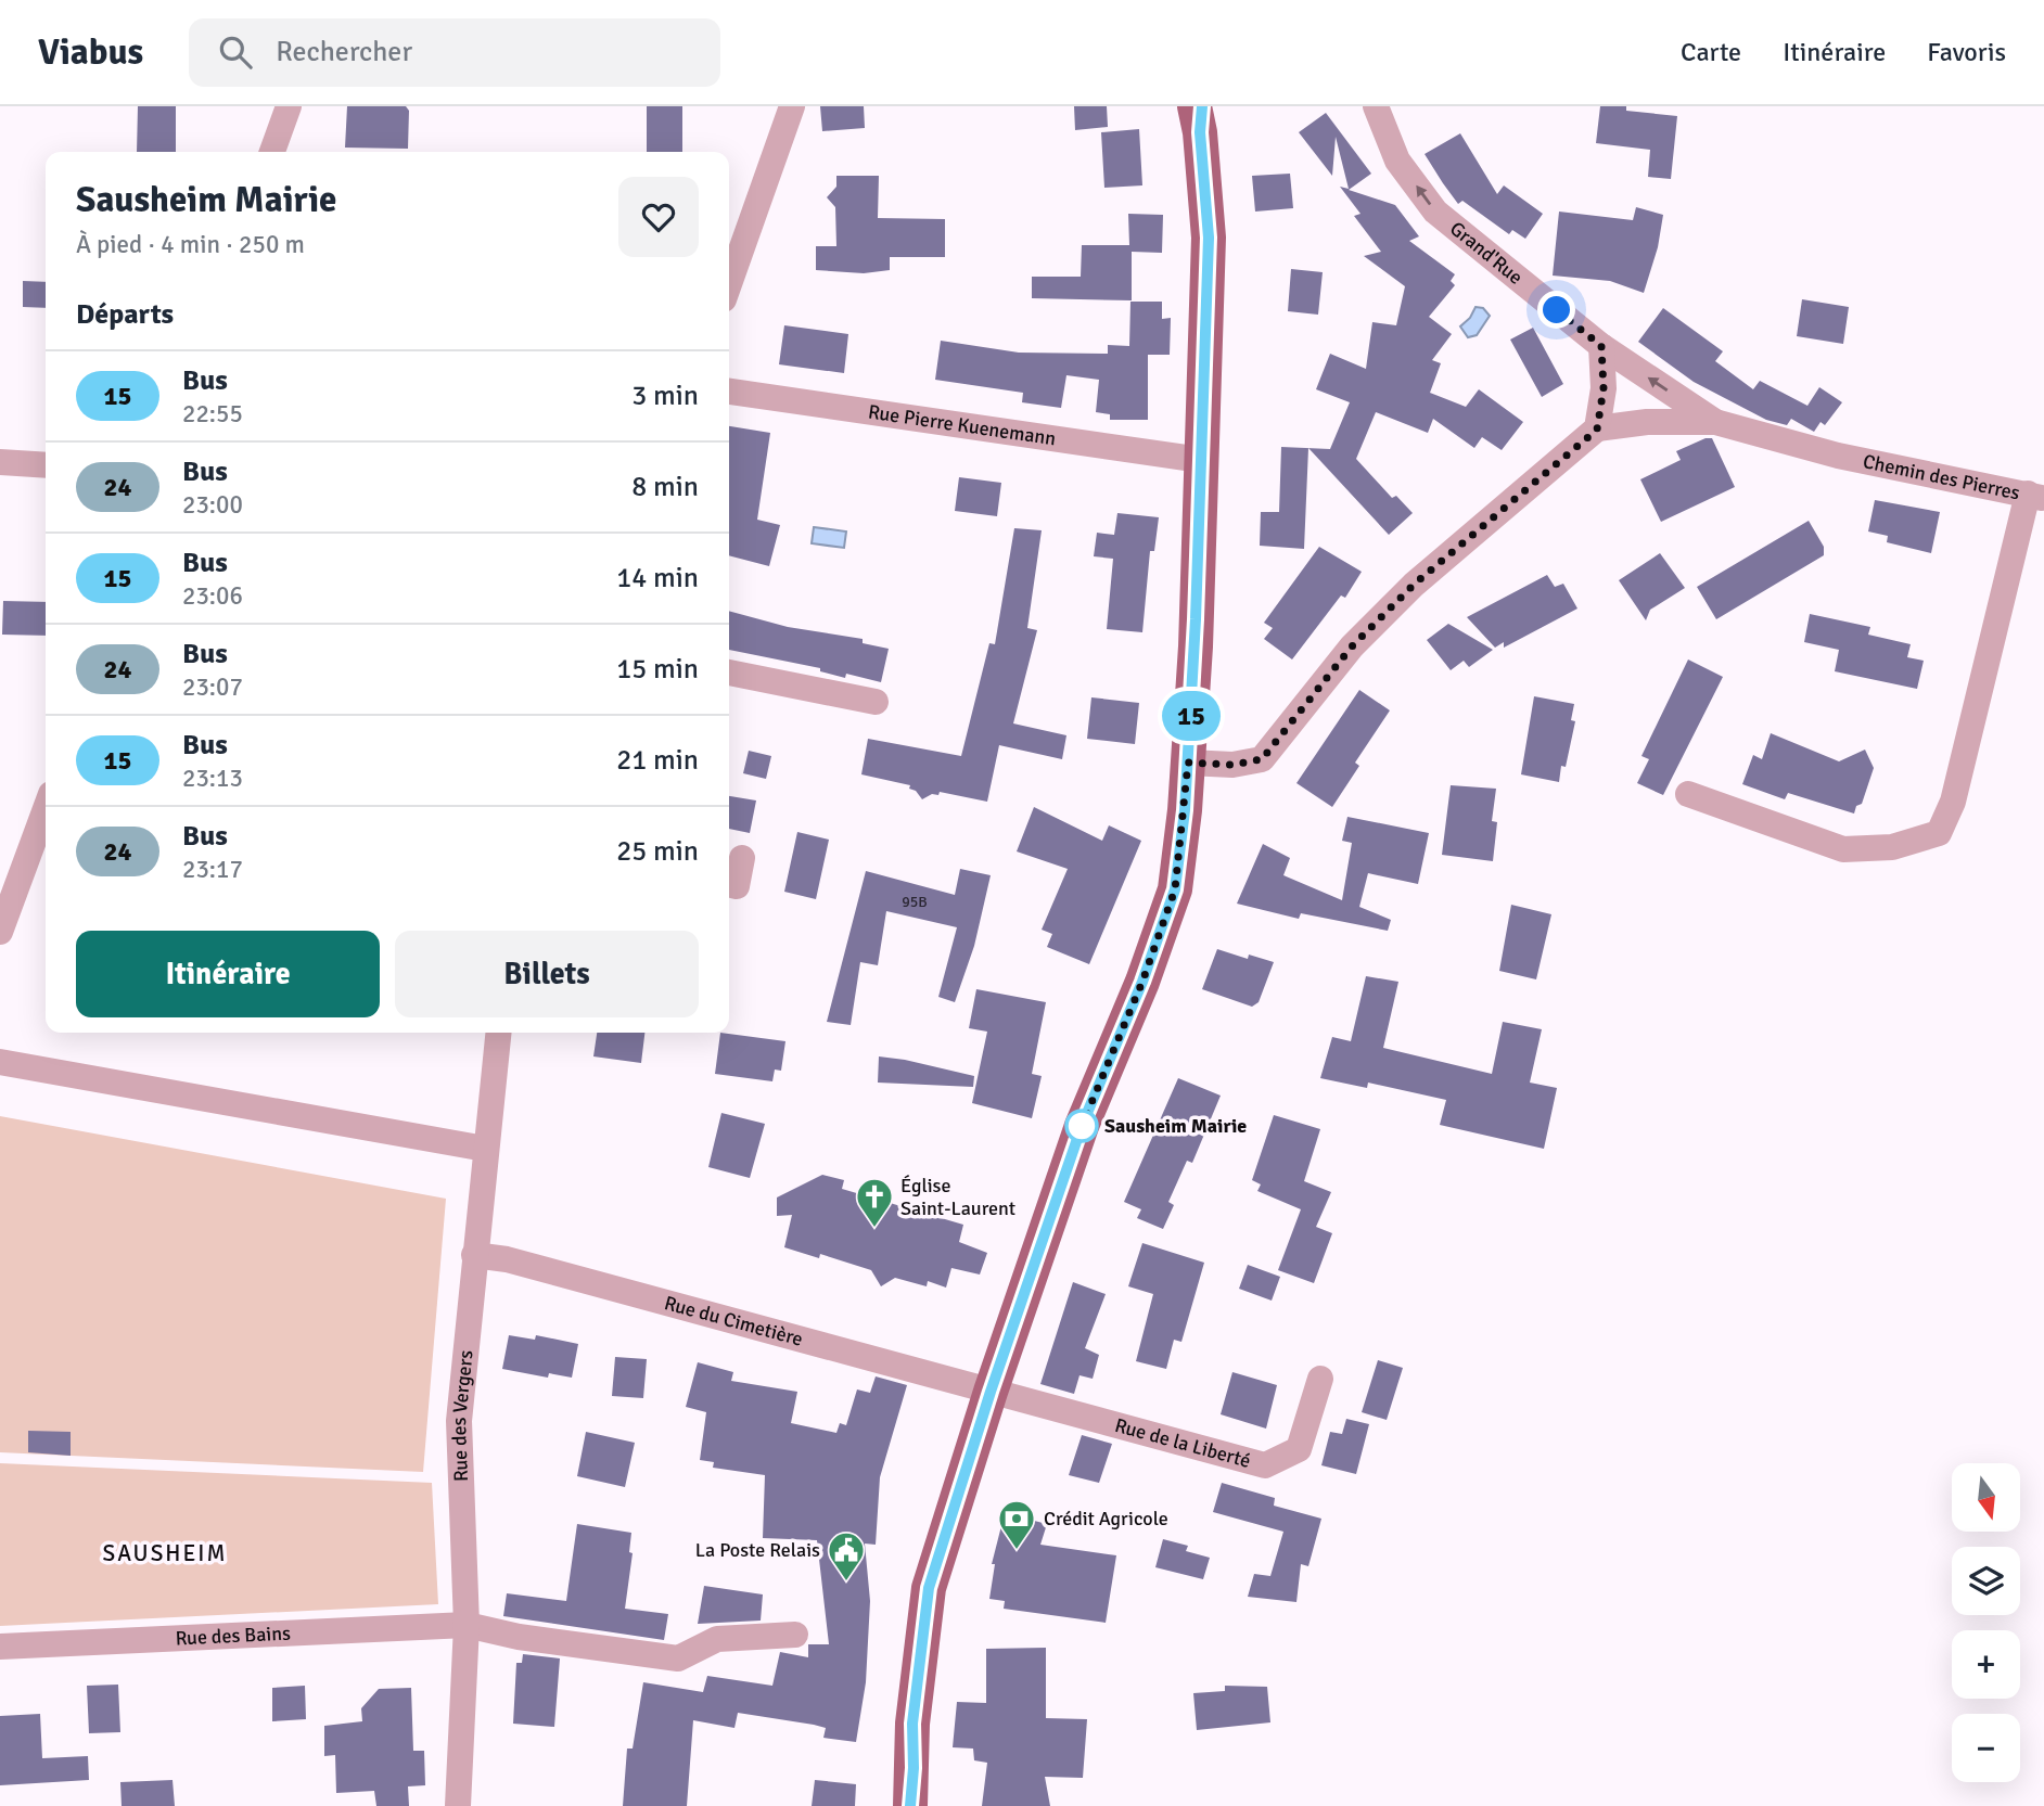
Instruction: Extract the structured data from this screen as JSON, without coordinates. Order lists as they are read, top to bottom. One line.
{"streets":{"street":["Grand'Rue","Rue Pierre Kuenemann","Chemin des Pierres","Rue du Cimetière","Rue des Vergers","Rue de la Liberté","Rue des Bains"]},"crossings":[["Grand'Rue","Chemin des Pierres"],["Rue du Cimetière","Rue des Vergers"],["Rue du Cimetière","Rue de la Liberté"],["Rue des Vergers","Rue des Bains"]],"one_way":["Grand'Rue"],"districts":["SAUSHEIM"],"places":{"other":["Sausheim Mairie"],"church":["Église Saint-Laurent"],"bank":["Crédit Agricole"],"public building":["La Poste Relais"]},"lines":["bus line 15"],"house_numbers":["95B"],"north":"bottom","page":{"header":"Viabus","search":"Rechercher","nav":["Carte","Itinéraire","Favoris"],"on_map":"15","heading":[["Sausheim Mairie","À pied · 4 min · 250 m"],"Départs"],"list":[{"mark":"15","name":"Bus","note":"22:55","value":"3 min"},{"mark":"24","name":"Bus","note":"23:00","value":"8 min"},{"mark":"15","name":"Bus","note":"23:06","value":"14 min"},{"mark":"24","name":"Bus","note":"23:07","value":"15 min"},{"mark":"15","name":"Bus","note":"23:13","value":"21 min"},{"mark":"24","name":"Bus","note":"23:17","value":"25 min"}],"buttons":["Itinéraire","Billets"],"map_buttons":["+","−"]}}
